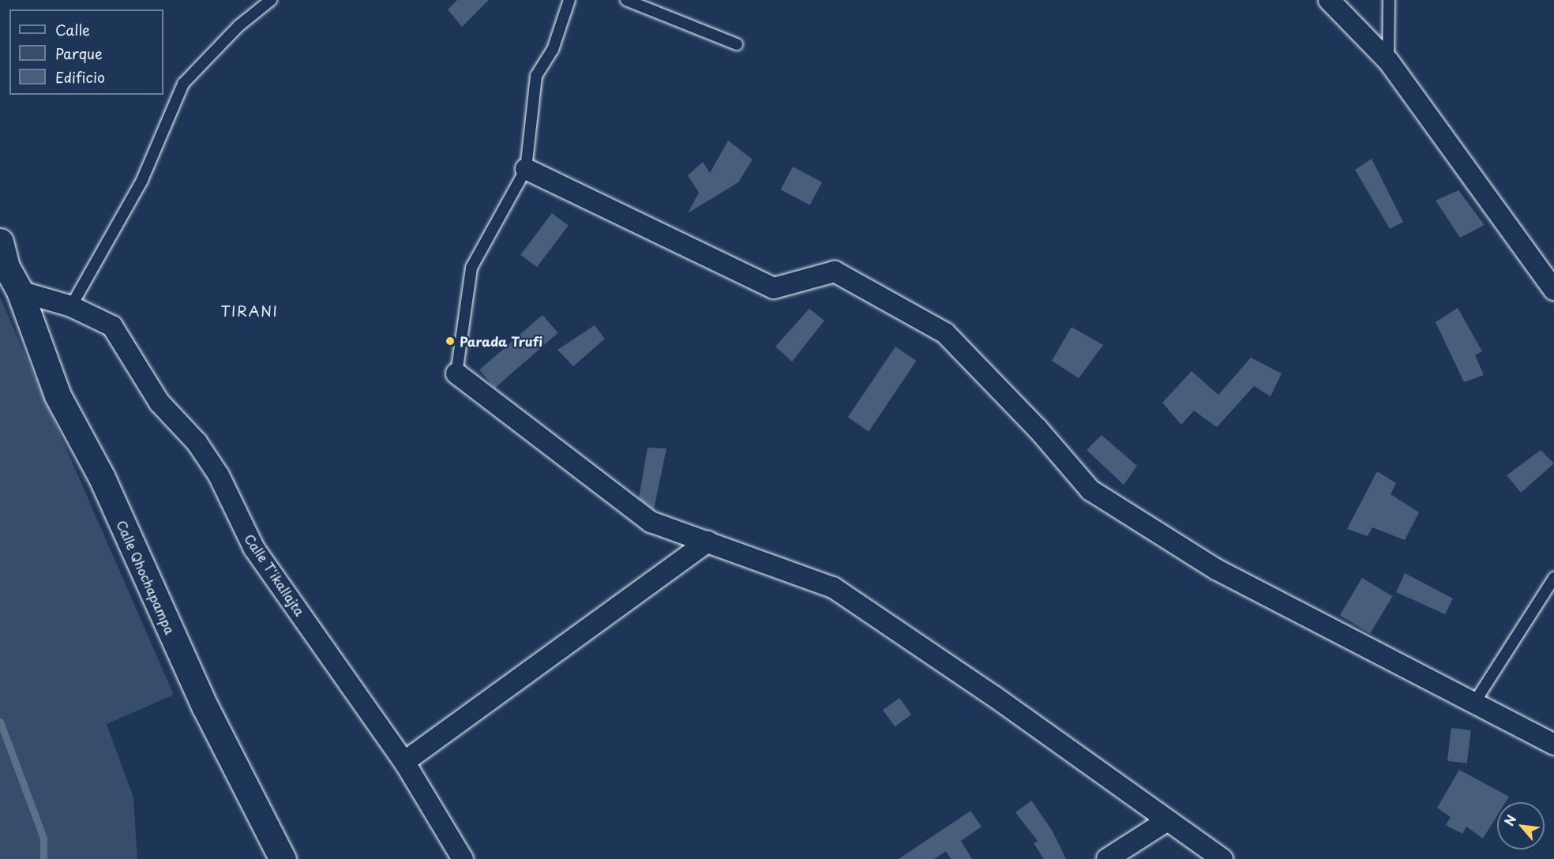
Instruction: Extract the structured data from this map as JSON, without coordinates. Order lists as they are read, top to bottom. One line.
{"streets":{"street":["Calle T'ikallajta","Calle Qhochapampa"]},"crossings":[["Calle T'ikallajta","Calle Qhochapampa"]],"districts":["TIRANI"],"places":["Parada Trufi"],"legend":["Calle","Parque","Edificio"],"north":"top left"}
